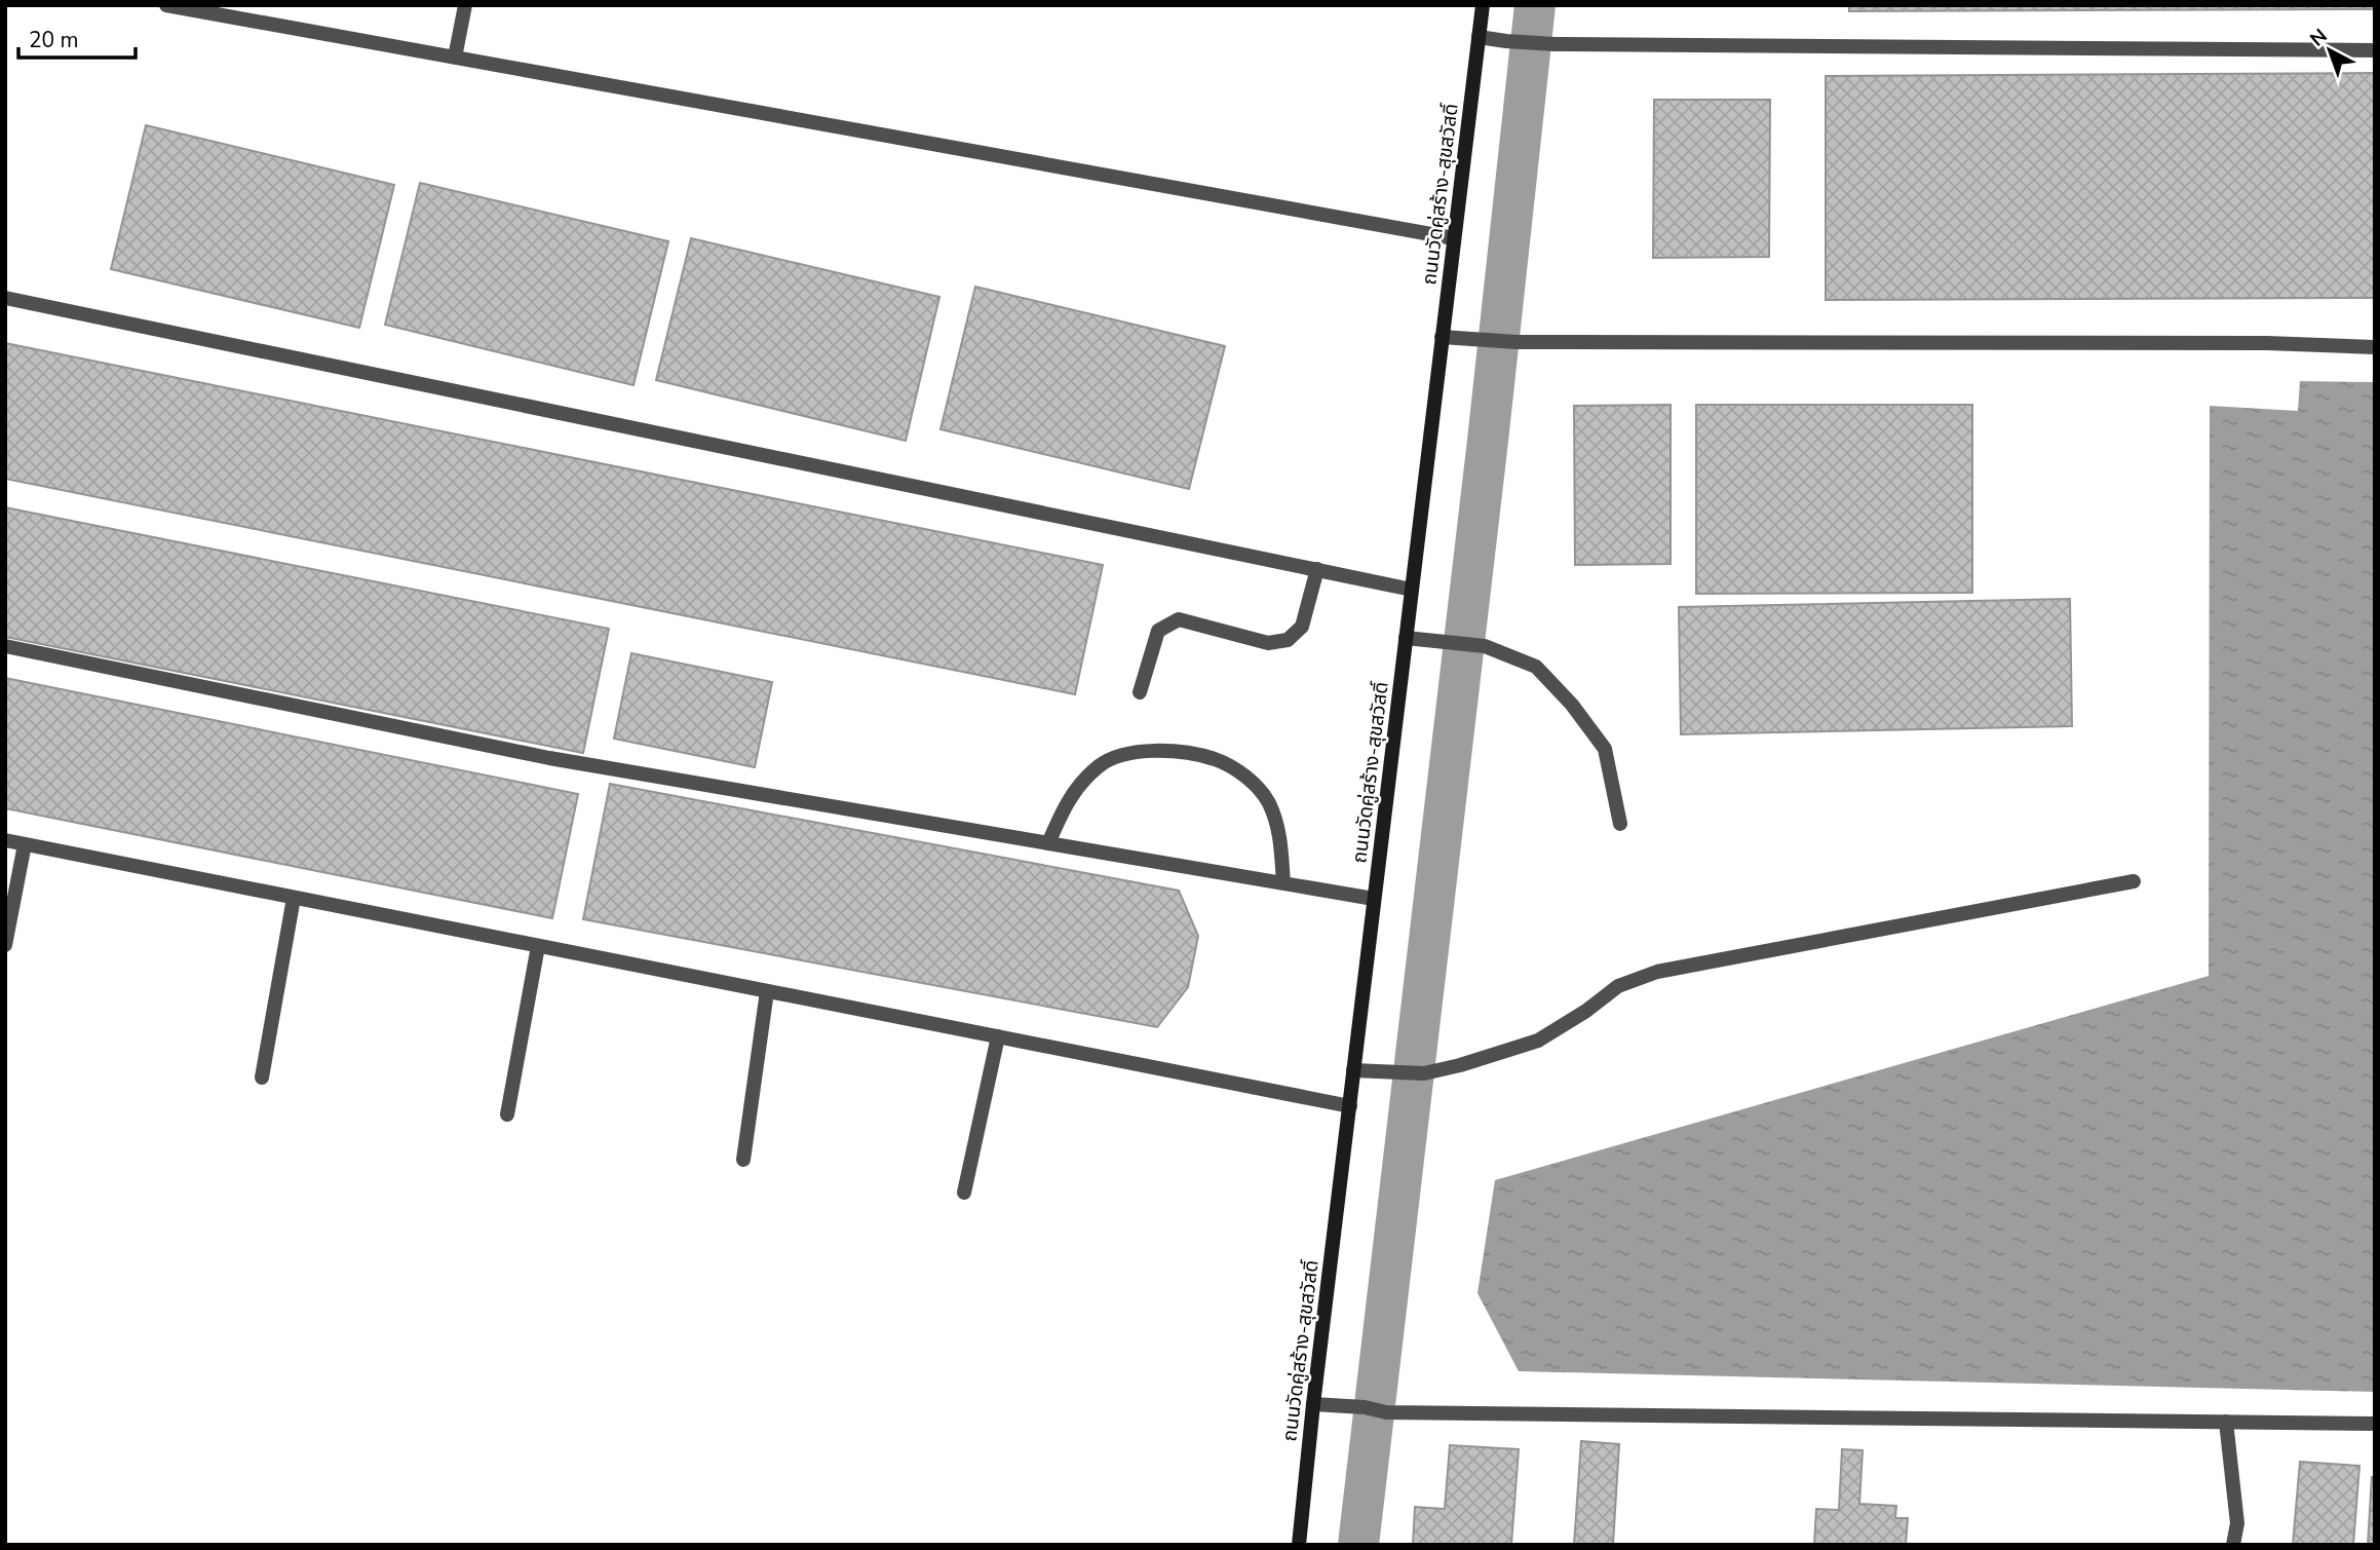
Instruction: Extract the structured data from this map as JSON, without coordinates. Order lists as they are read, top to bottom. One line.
{"streets":{"street":["ถนนวัดคู่สร้าง-สุขสวัสดิ์"]},"scale_bar":"20 m","north":"top left"}
